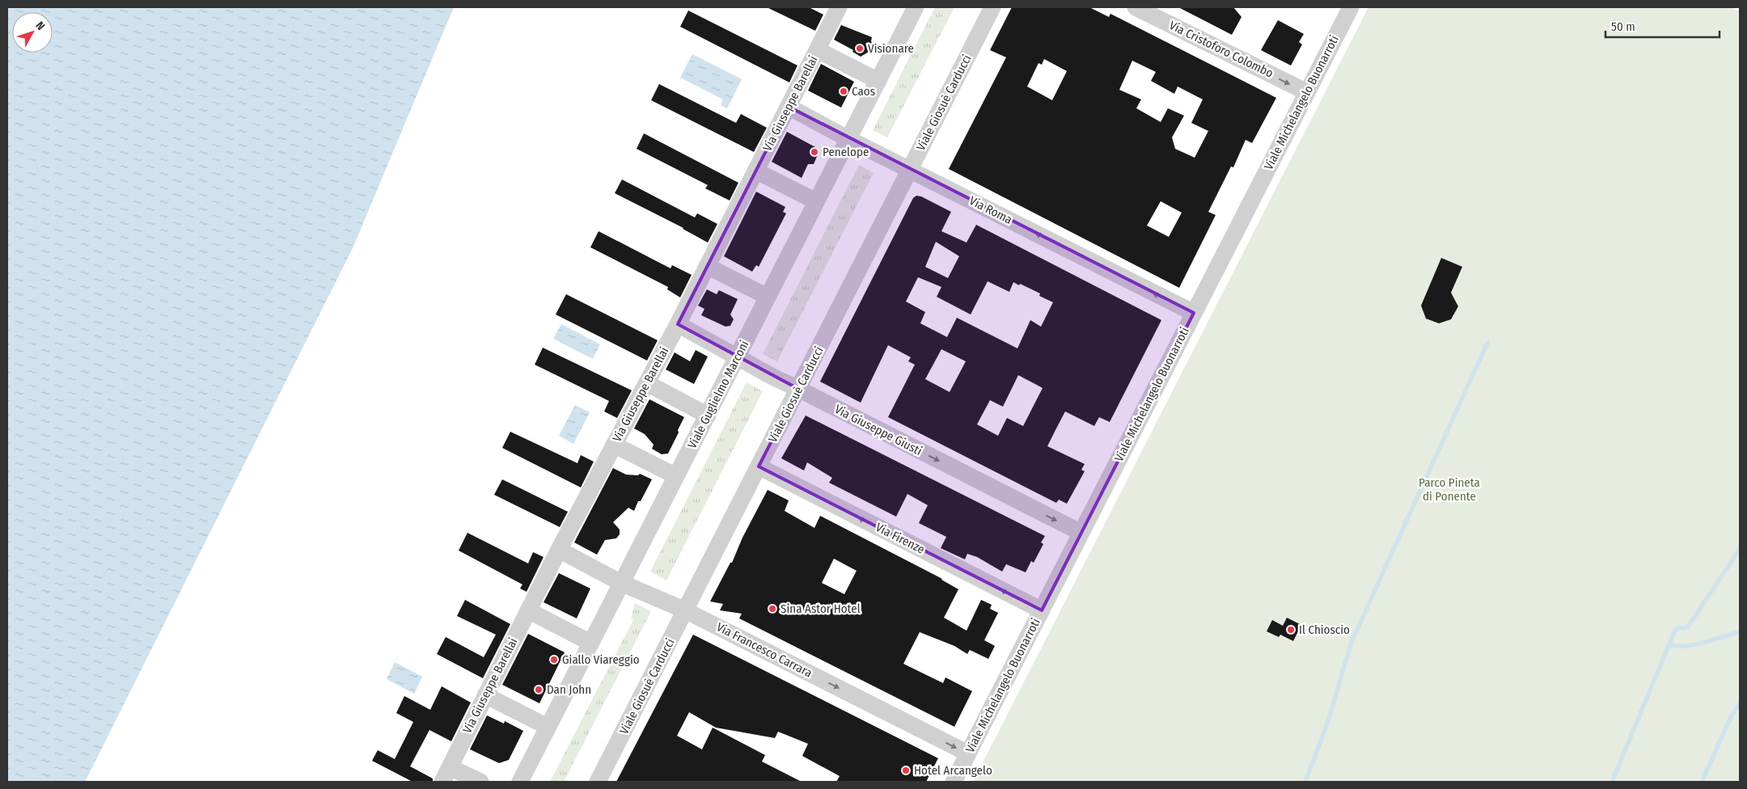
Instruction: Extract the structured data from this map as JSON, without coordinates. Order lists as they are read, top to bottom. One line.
{"streets":{"street":["Via Cristoforo Colombo","Viale Giosuè Carducci","Viale Michelangelo Buonarroti","Via Giuseppe Barellai","Via Roma","Viale Guglielmo Marconi","Via Giuseppe Giusti","Via Firenze","Via Francesco Carrara"]},"crossings":[["Via Cristoforo Colombo","Viale Michelangelo Buonarroti"],["Viale Giosuè Carducci","Via Roma"],["Viale Giosuè Carducci","Via Giuseppe Giusti"],["Viale Giosuè Carducci","Via Firenze"],["Viale Giosuè Carducci","Via Francesco Carrara"],["Viale Michelangelo Buonarroti","Via Roma"],["Viale Michelangelo Buonarroti","Via Giuseppe Giusti"],["Viale Michelangelo Buonarroti","Via Firenze"],["Viale Michelangelo Buonarroti","Via Francesco Carrara"],["Via Giuseppe Barellai","Via Roma"],["Via Giuseppe Barellai","Via Giuseppe Giusti"],["Via Giuseppe Barellai","Via Francesco Carrara"],["Via Roma","Viale Guglielmo Marconi"],["Viale Guglielmo Marconi","Via Giuseppe Giusti"],["Viale Guglielmo Marconi","Via Francesco Carrara"]],"one_way":["Via Cristoforo Colombo","Via Roma","Via Giuseppe Giusti","Via Firenze","Via Francesco Carrara"],"parks":["Parco Pineta di Ponente"],"places":["Visionare","Caos","Penelope","Sina Astor Hotel","Il Chioscio","Giallo Viareggio","Dan John","Hotel Arcangelo"],"scale_bar":"50 m","north":"top right"}
